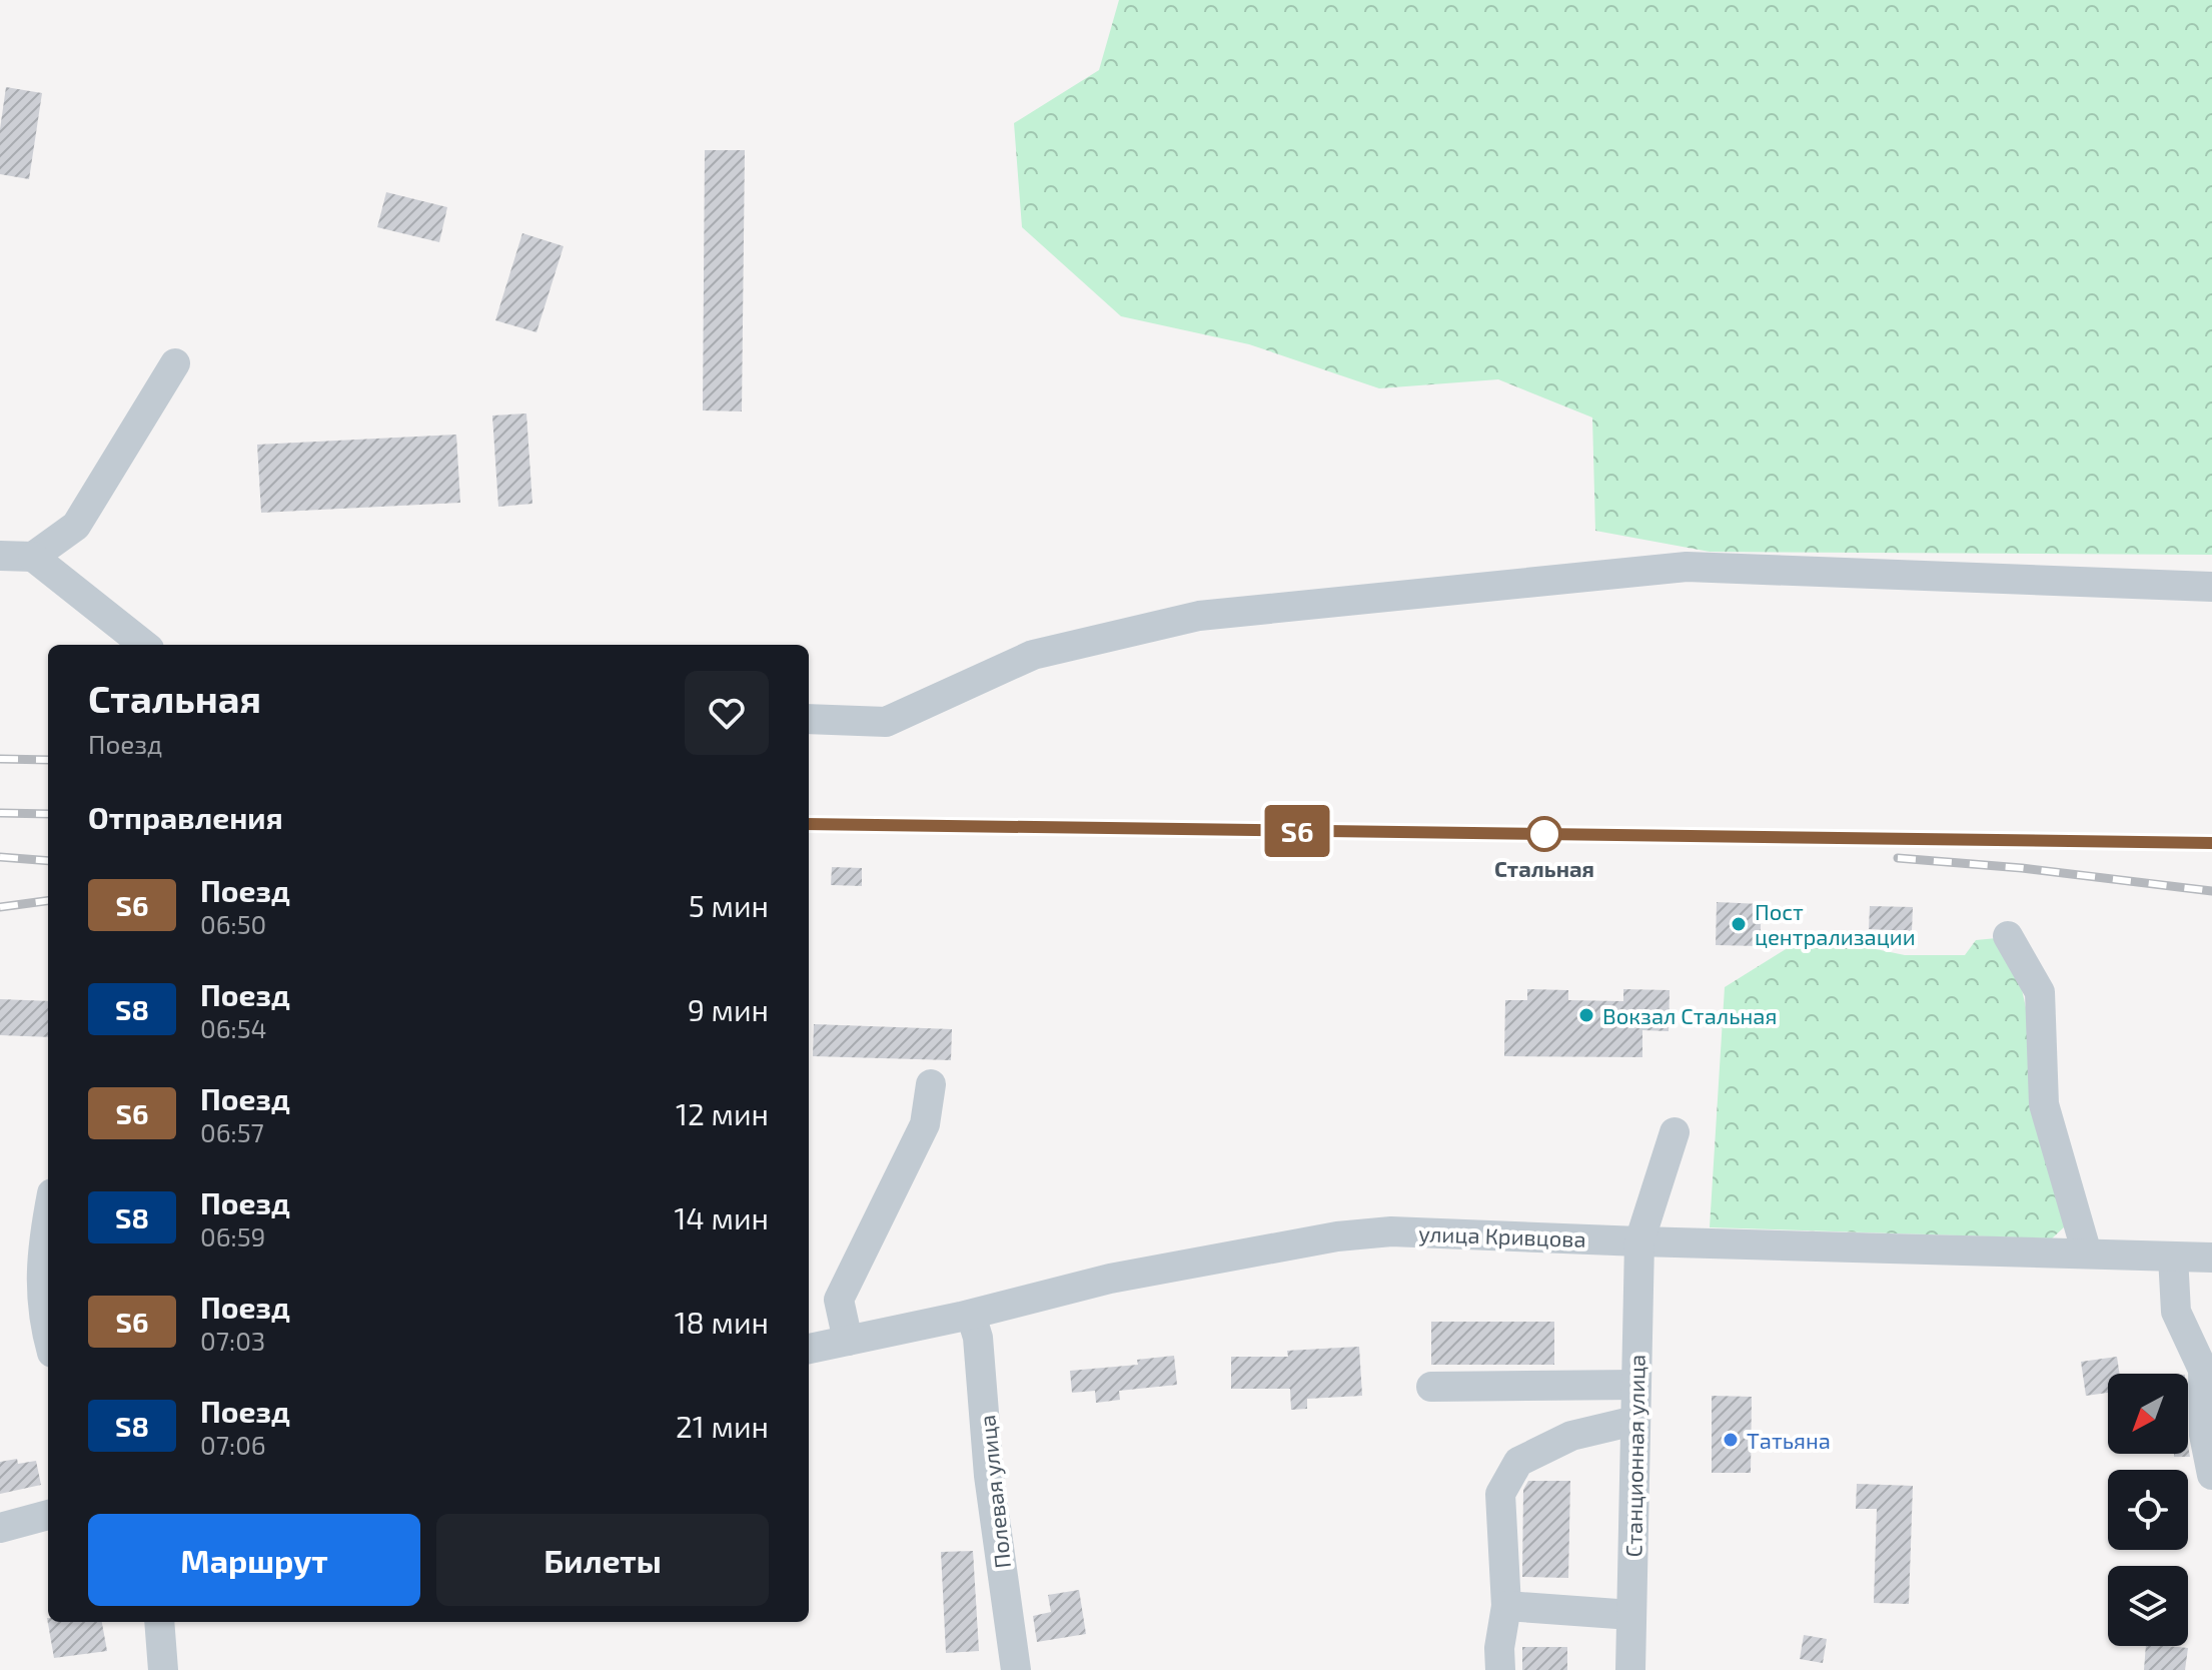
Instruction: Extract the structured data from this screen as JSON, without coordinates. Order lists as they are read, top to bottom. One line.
{"streets":{"street":["улица Кривцова","Станционная улица","Полевая улица"]},"crossings":[["улица Кривцова","Станционная улица"],["улица Кривцова","Полевая улица"]],"places":["Стальная","Пост централизации","Вокзал Стальная","Татьяна"],"north":"bottom left","page":{"on_map":"S6","heading":[["Стальная","Поезд"],"Отправления"],"list":[{"mark":"S6","name":"Поезд","note":"06:50","value":"5 мин"},{"mark":"S8","name":"Поезд","note":"06:54","value":"9 мин"},{"mark":"S6","name":"Поезд","note":"06:57","value":"12 мин"},{"mark":"S8","name":"Поезд","note":"06:59","value":"14 мин"},{"mark":"S6","name":"Поезд","note":"07:03","value":"18 мин"},{"mark":"S8","name":"Поезд","note":"07:06","value":"21 мин"}],"buttons":["Маршрут","Билеты"]}}
